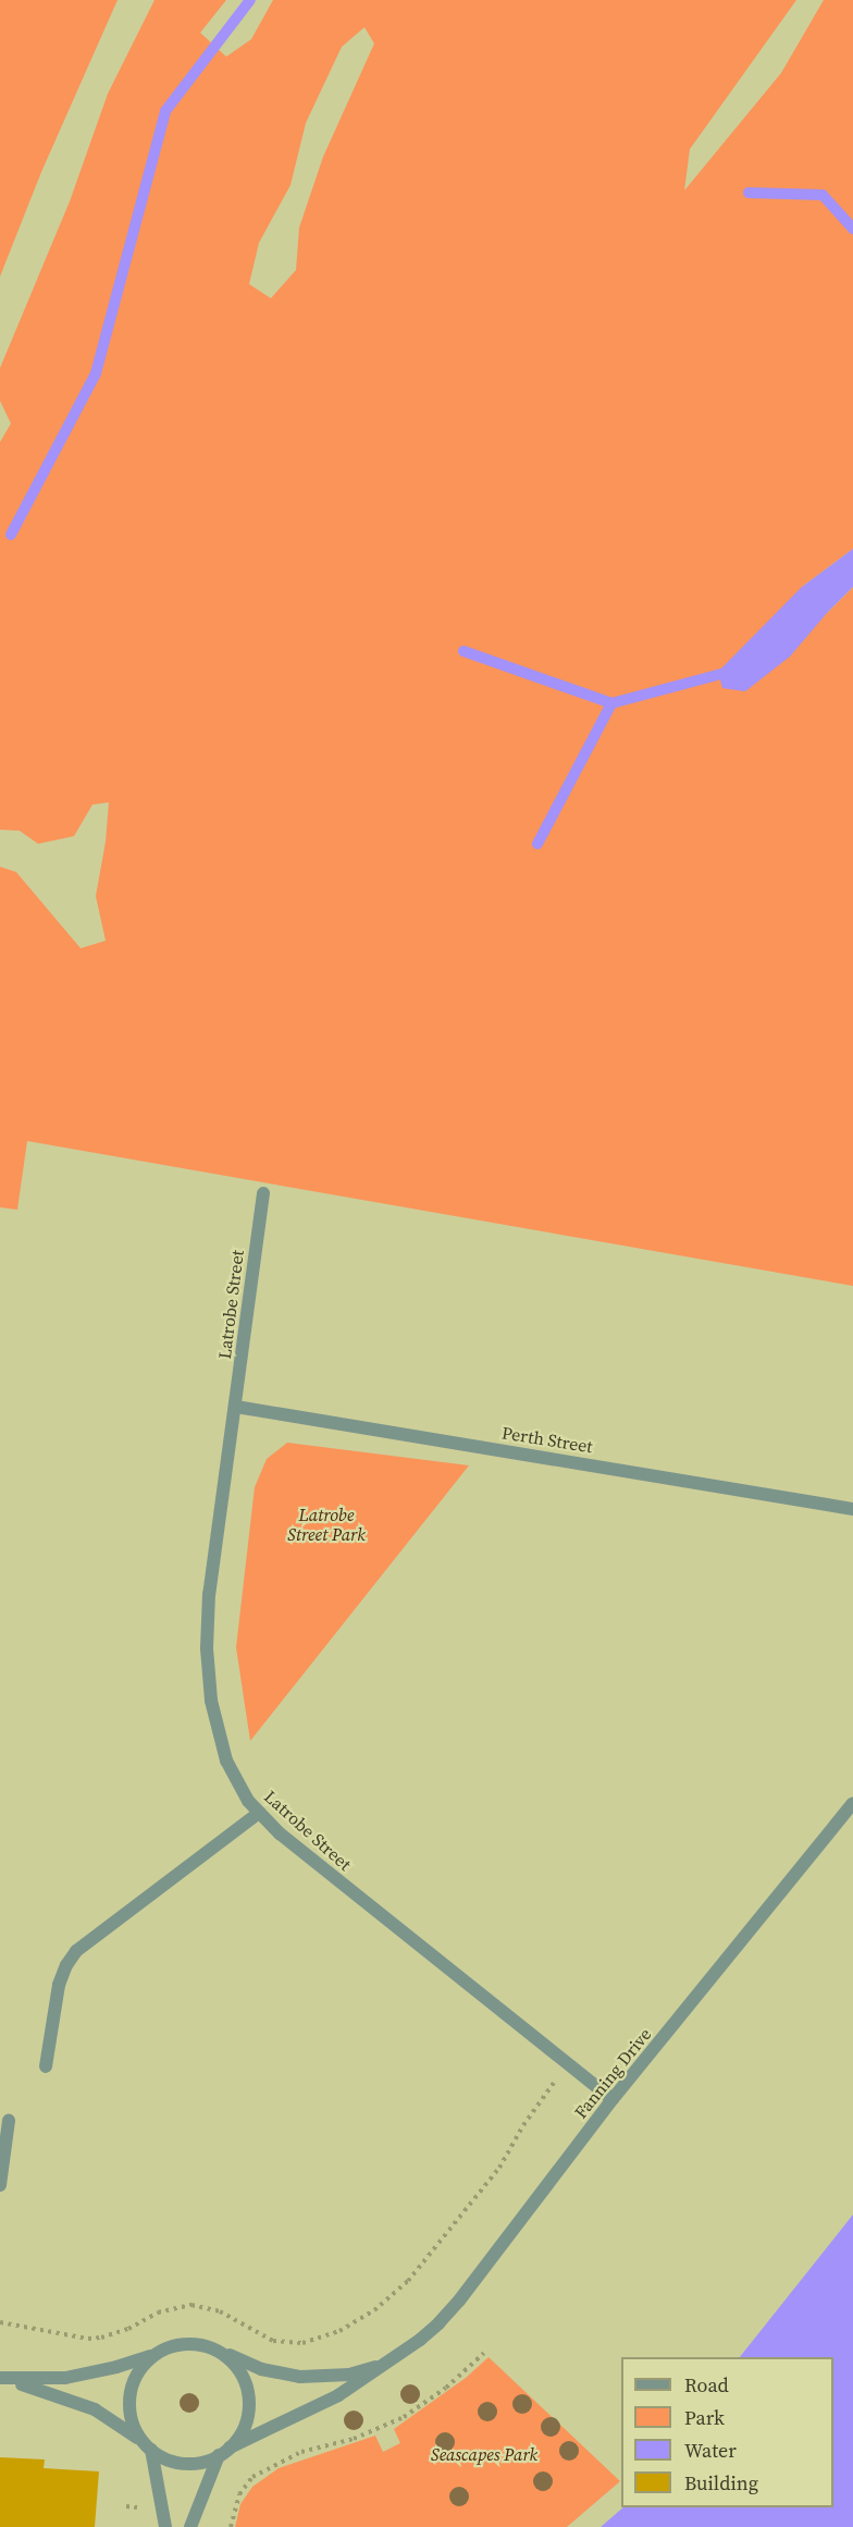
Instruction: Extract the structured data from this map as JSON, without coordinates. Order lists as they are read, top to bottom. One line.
{"streets":{"street":["Latrobe Street","Perth Street","Fanning Drive"]},"crossings":[["Latrobe Street","Perth Street"],["Latrobe Street","Fanning Drive"]],"parks":["Latrobe Street Park","Seascapes Park"],"legend":["Road","Park","Water","Building"]}
